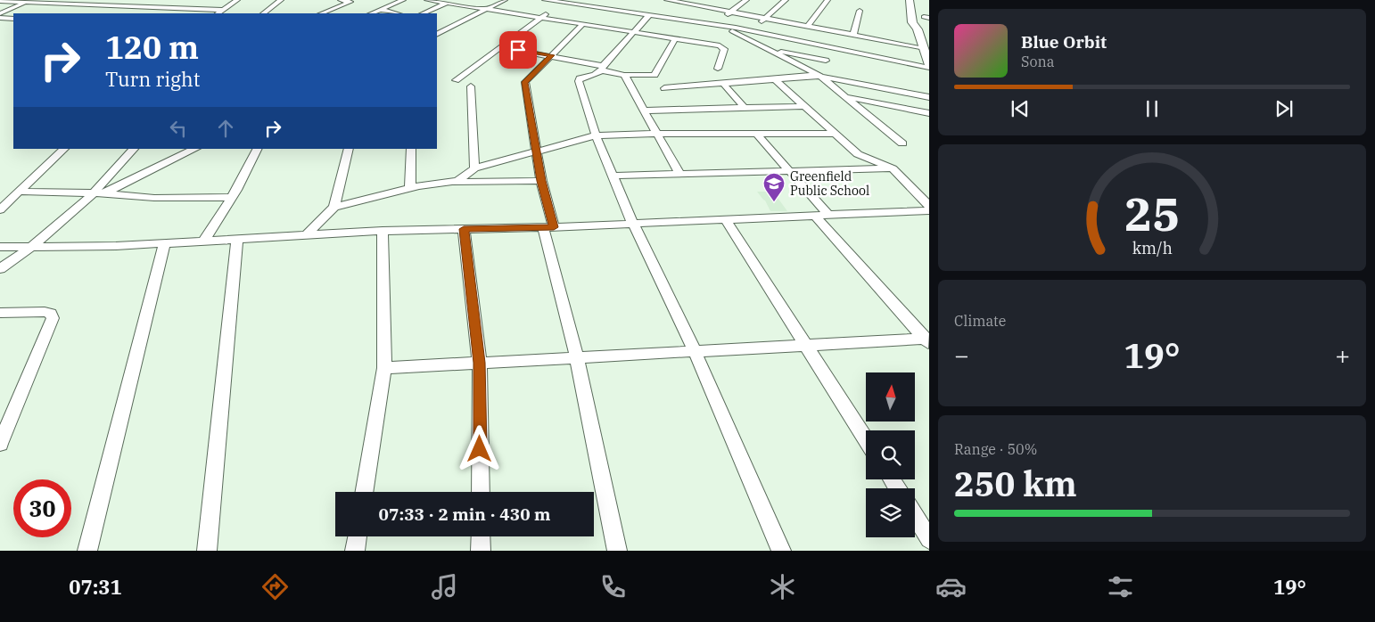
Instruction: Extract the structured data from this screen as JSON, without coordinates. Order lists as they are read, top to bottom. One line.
{"places":{"school or university":["Greenfield Public School"]},"north":"top","page":{"turn":["120 m","Turn right"],"song":["Blue Orbit","Sona"],"tile":["Climate",["Range · 50%","250 km"]],"heat":["−","19°","+"],"limit":"30","trip":"07:33 · 2 min · 430 m","tabs":["07:31","19°"],"gauge":["25","km/h"]}}
